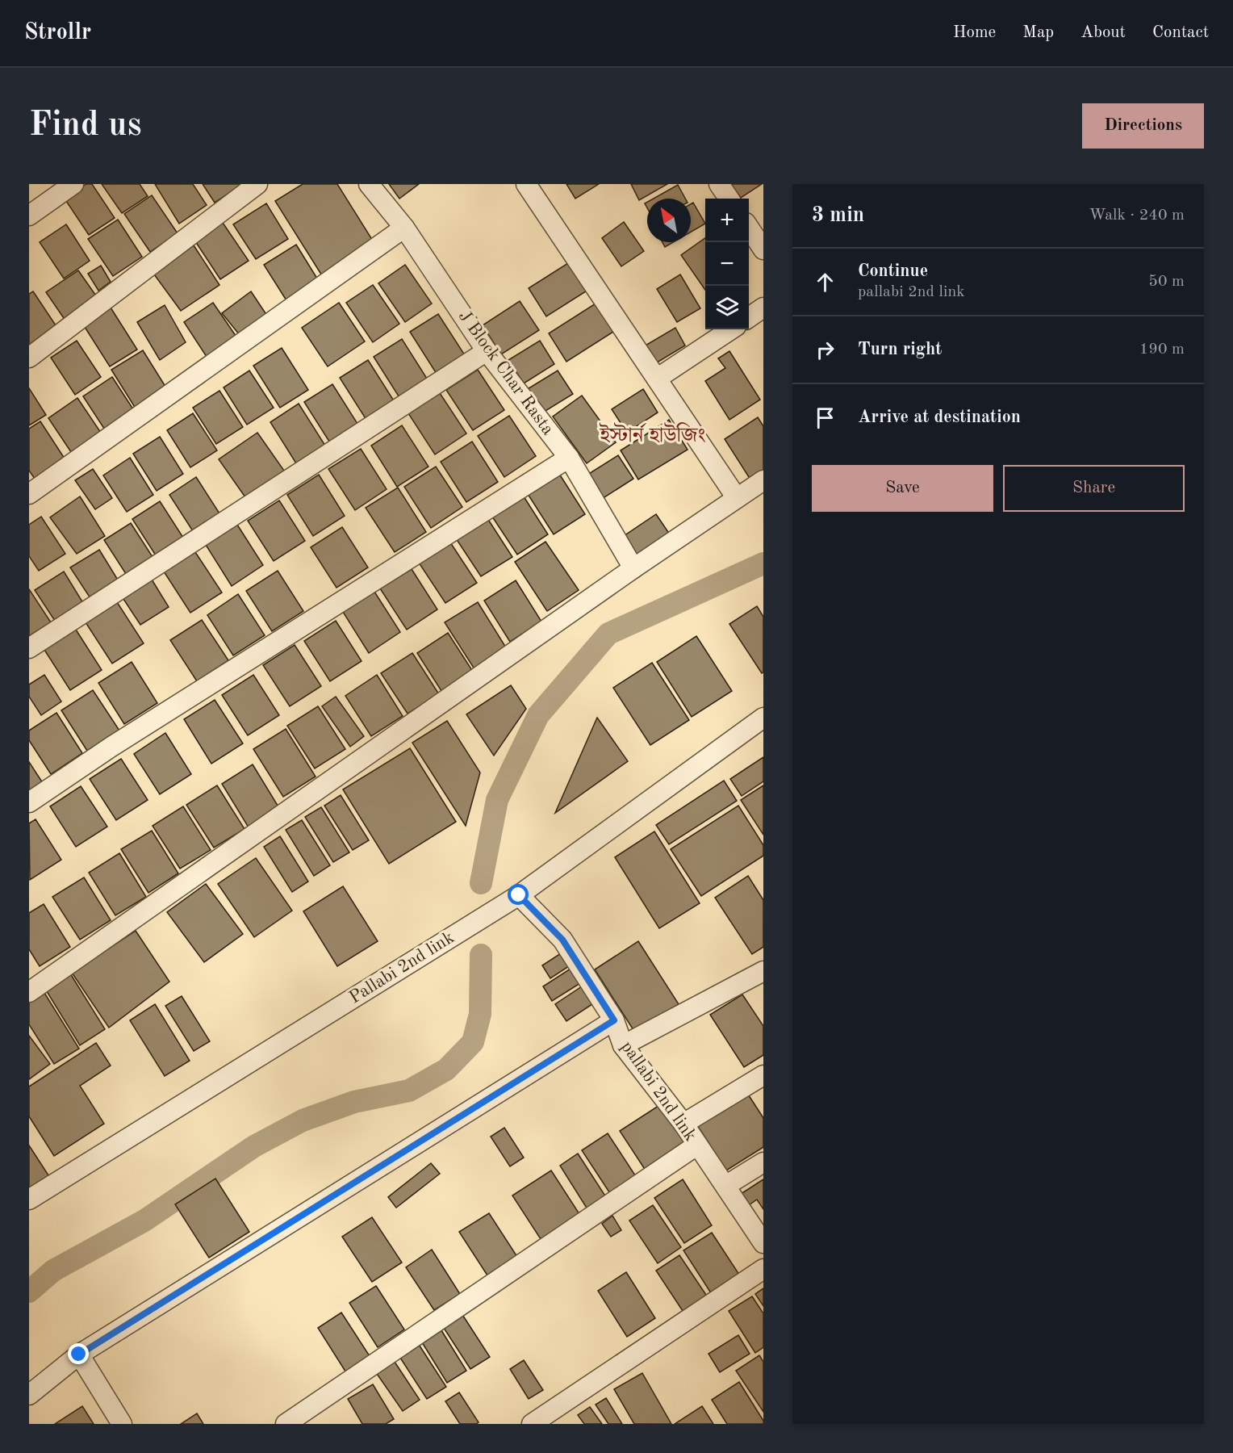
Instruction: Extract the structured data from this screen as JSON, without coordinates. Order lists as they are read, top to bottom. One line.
{"streets":{"street":["J Block Char Rasta","Pallabi 2nd link","pallabi 2nd link"]},"crossings":[["Pallabi 2nd link","pallabi 2nd link"]],"districts":["ইস্টার্ন হাউজিং"],"north":"top left","page":{"header":"Strollr","nav":["Home","Map","About","Contact"],"buttons":["Directions",["Save","Share"]],"title":"Find us","heading":["3 min","Walk · 240 m"],"map_buttons":["+","−"],"list":[["Continue","pallabi 2nd link","50 m"],["Turn right","190 m"],"Arrive at destination"]}}
